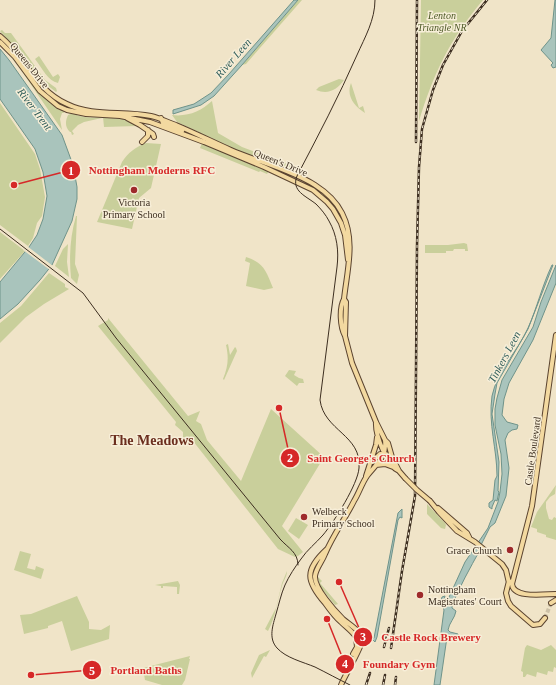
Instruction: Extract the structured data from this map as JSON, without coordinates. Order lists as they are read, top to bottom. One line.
{"streets":{"main road":["Queens Drive","Queen's Drive","Castle Boulevard"]},"crossings":[["Queens Drive","Queen's Drive"]],"districts":["The Meadows"],"water":["River Leen","River Trent","Tinkers Leen"],"parks":["Lenton Triangle NR"],"places":["Nottingham Moderns RFC","Victoria Primary School","Saint George's Church","Welbeck Primary School","Grace Church","Castle Rock Brewery","Nottingham Magistrates' Court","Foundary Gym","Portland Baths"]}
